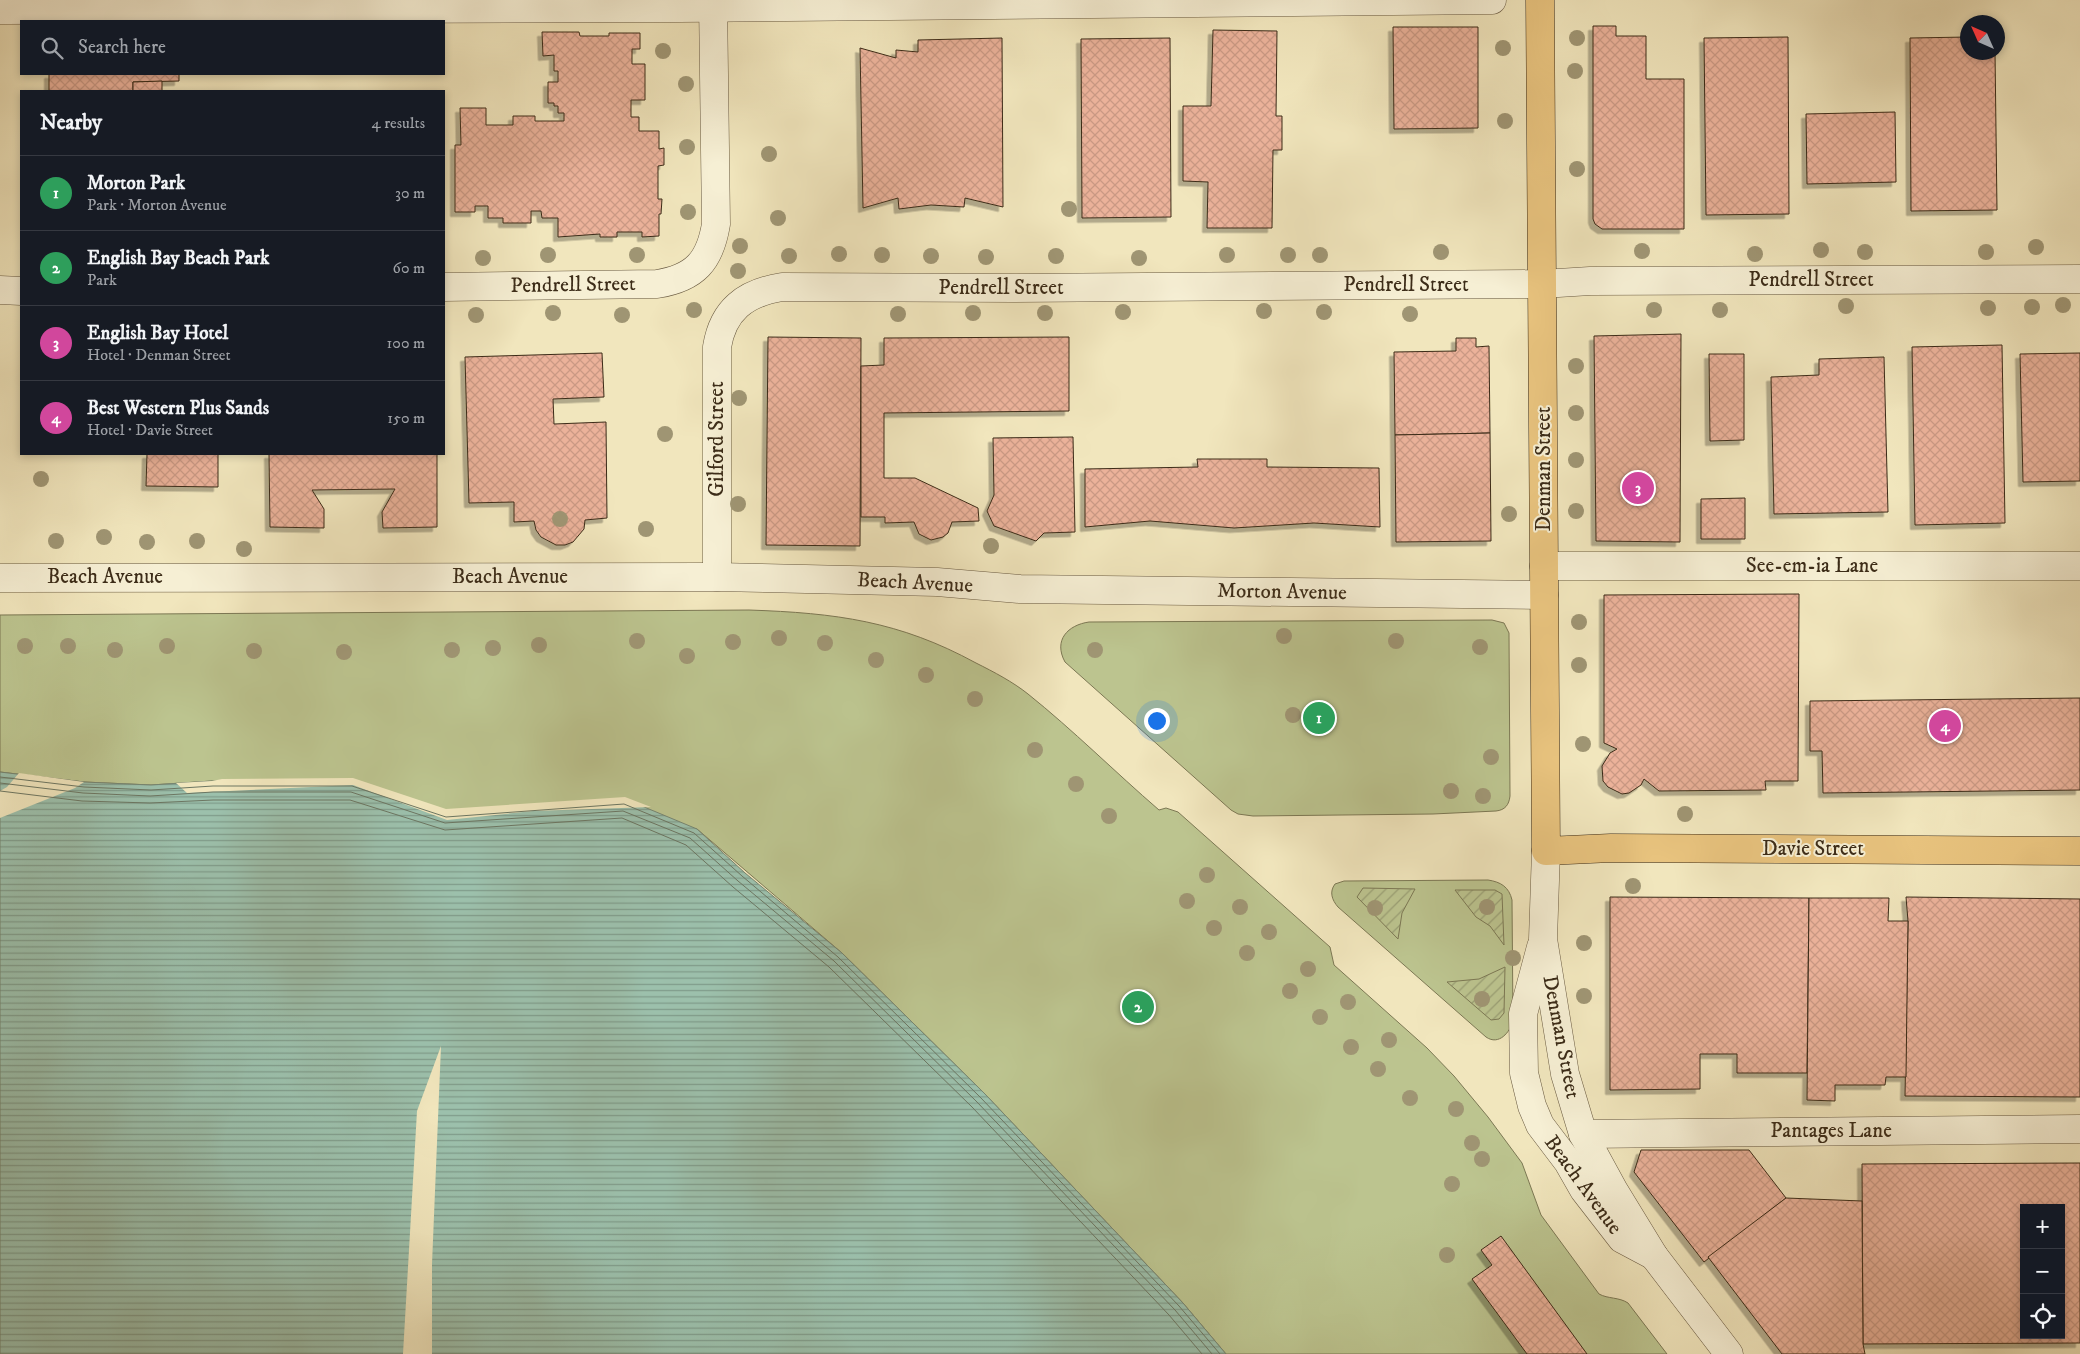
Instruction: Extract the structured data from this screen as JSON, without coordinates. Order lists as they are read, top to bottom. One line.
{"streets":{"main road":["Denman Street","Davie Street"],"street":["Pendrell Street","Gilford Street","See-em-ia Lane","Beach Avenue","Morton Avenue","Pantages Lane"]},"crossings":[["Pendrell Street","Gilford Street"],["Pendrell Street","Denman Street"],["Gilford Street","Beach Avenue"],["Denman Street","See-em-ia Lane"],["Denman Street","Beach Avenue"],["Denman Street","Morton Avenue"],["Denman Street","Davie Street"],["Denman Street","Pantages Lane"],["Beach Avenue","Morton Avenue"],["Beach Avenue","Pantages Lane"]],"north":"top left","page":{"search":"Search here","heading":["Nearby","4 results"],"list":[{"mark":"1","name":"Morton Park","note":"Park · Morton Avenue","value":"30 m"},{"mark":"2","name":"English Bay Beach Park","note":"Park","value":"60 m"},{"mark":"3","name":"English Bay Hotel","note":"Hotel · Denman Street","value":"100 m"},{"mark":"4","name":"Best Western Plus Sands","note":"Hotel · Davie Street","value":"150 m"}],"pins":["3","1","4","2"],"map_buttons":["+","−"]}}
